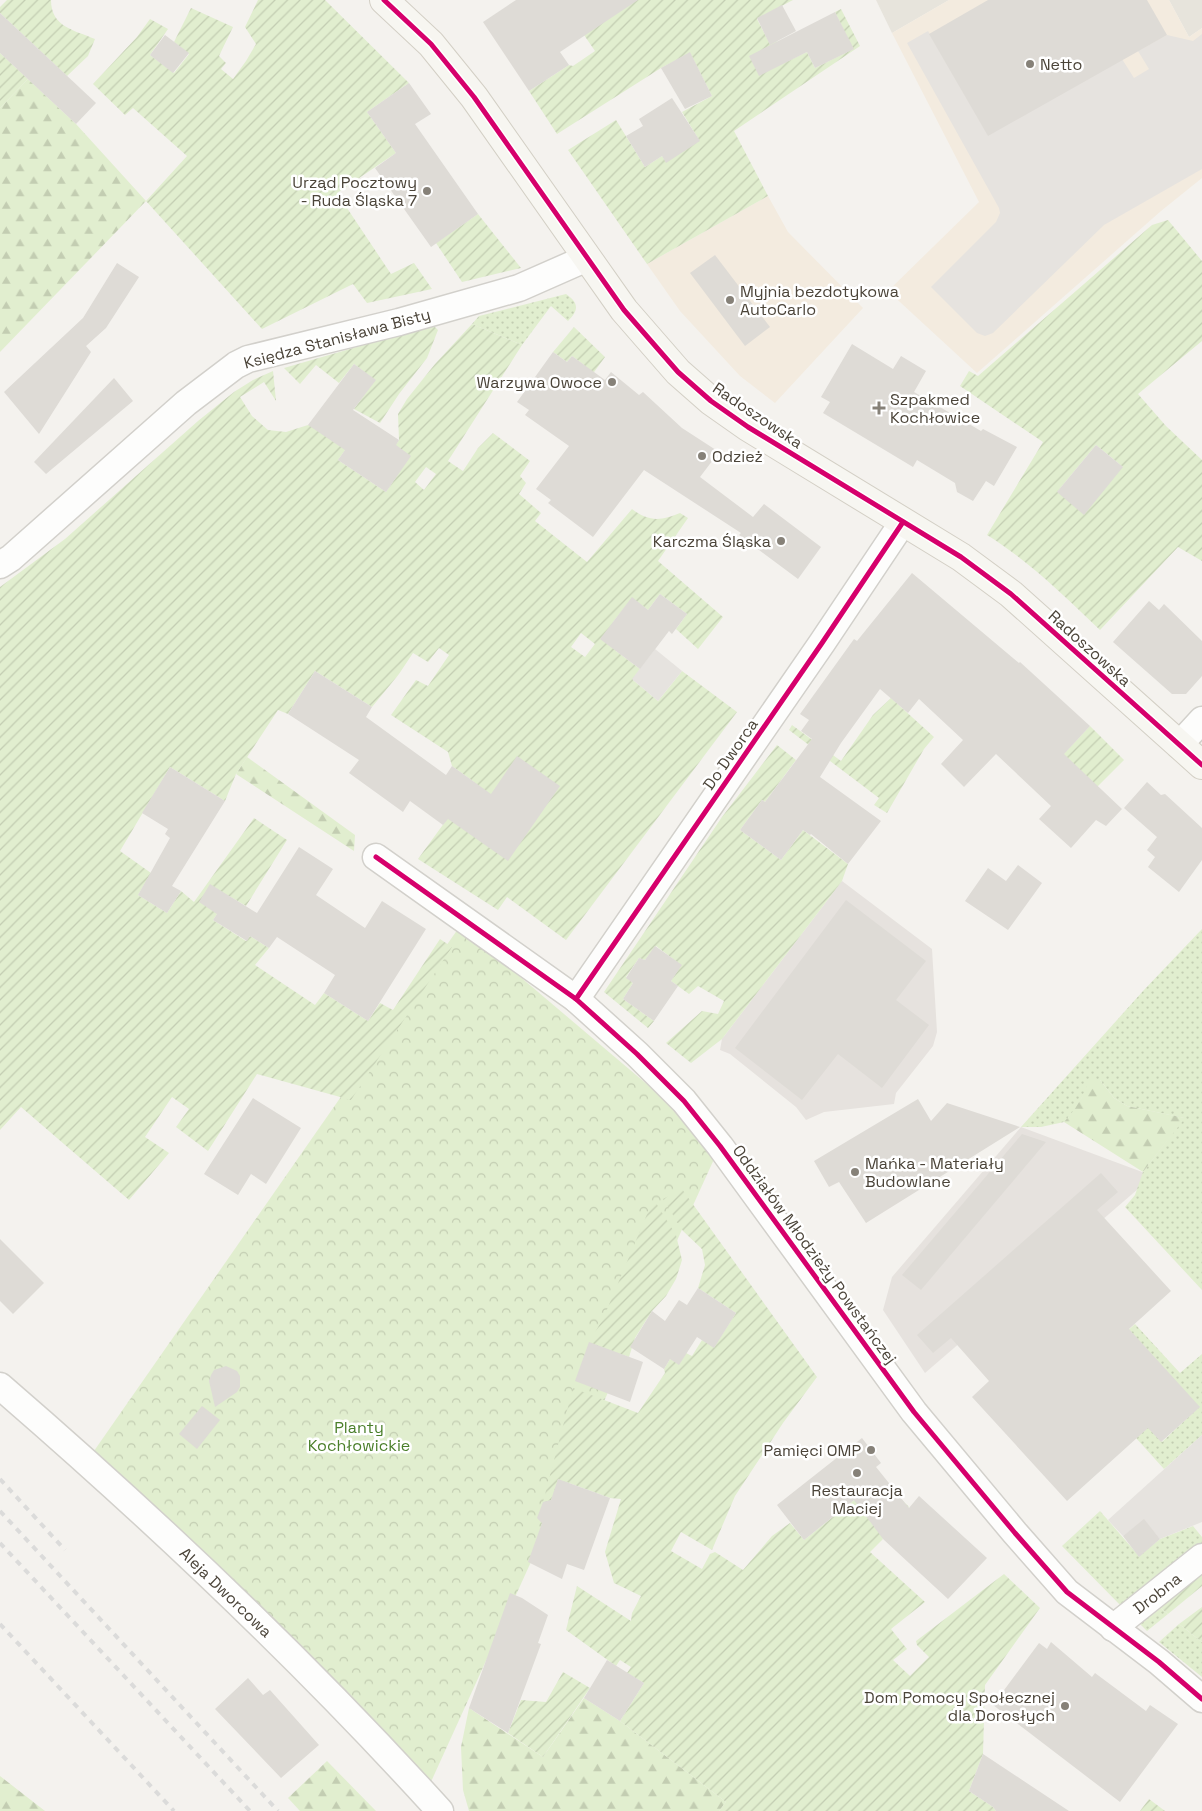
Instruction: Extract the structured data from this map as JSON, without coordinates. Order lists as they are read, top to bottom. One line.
{"streets":{"street":["Księdza Stanisława Bisty","Radoszowska","Do Dworca","Oddziałów Młodzieży Powstańczej","Aleja Dworcowa","Drobna"]},"crossings":[["Księdza Stanisława Bisty","Radoszowska"],["Radoszowska","Do Dworca"],["Do Dworca","Oddziałów Młodzieży Powstańczej"],["Oddziałów Młodzieży Powstańczej","Drobna"]],"parks":["Planty Kochłowickie"],"places":{"other":["Netto","Urząd Pocztowy - Ruda Śląska 7","Myjnia bezdotykowa AutoCarlo","Warzywa Owoce","Odzież","Karczma Śląska","Mańka - Materiały Budowlane","Pamięci OMP","Restauracja Maciej","Dom Pomocy Społecznej dla Dorosłych"],"health":["Szpakmed Kochłowice"]}}
